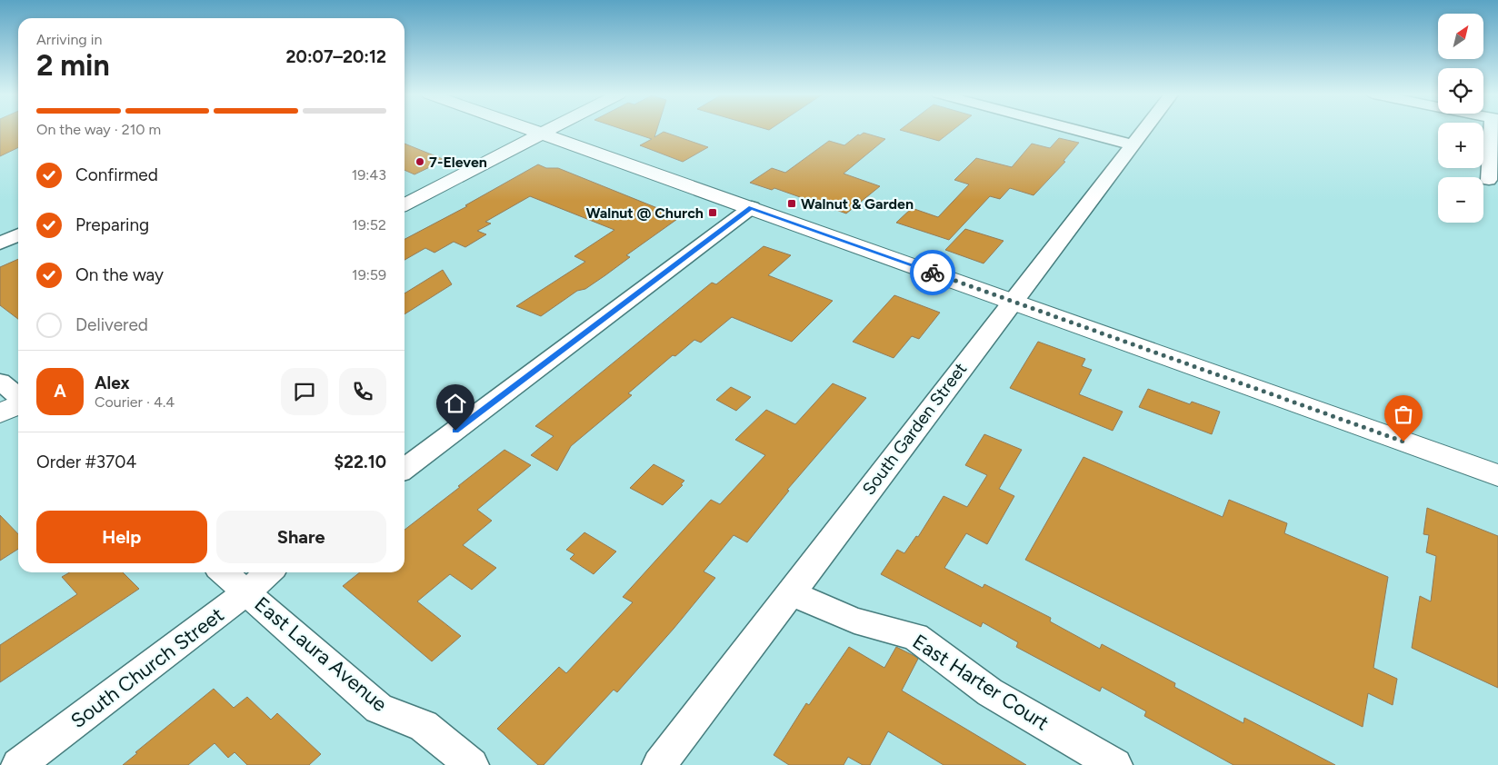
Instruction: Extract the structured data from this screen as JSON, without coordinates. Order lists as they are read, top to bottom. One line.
{"streets":{"street":["South Garden Street","East Laura Avenue","South Church Street","East Harter Court"]},"crossings":[["South Garden Street","East Harter Court"],["East Laura Avenue","South Church Street"]],"places":{"other":["7-Eleven"],"transit":["Walnut & Garden","Walnut @ Church"]},"north":"top right","page":{"map_buttons":["+","−"],"heading":["2 min","Arriving in","20:07–20:12"],"panel":["Alex","Courier · 4.4","Order #3704","$22.10"],"bar":"On the way · 210 m","list":[["Confirmed","19:43"],["Preparing","19:52"],["On the way","19:59"],"Delivered"],"round":"A","buttons":["Help","Share"]}}
